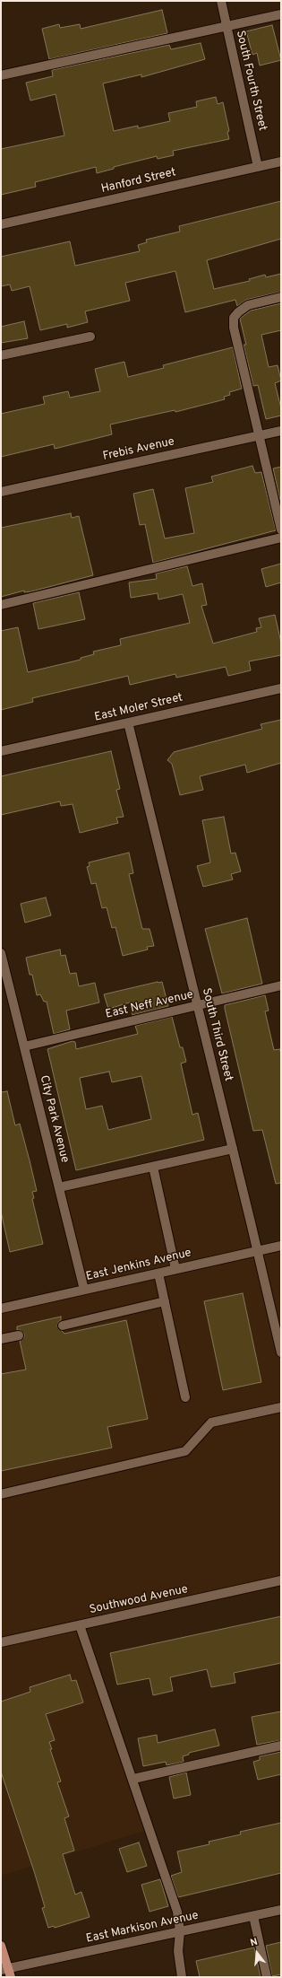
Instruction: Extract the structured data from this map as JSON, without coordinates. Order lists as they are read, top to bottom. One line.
{"streets":{"street":["South Fourth Street","Hanford Street","Frebis Avenue","East Moler Street","East Neff Avenue","South Third Street","City Park Avenue","East Jenkins Avenue","Southwood Avenue","East Markison Avenue"]},"crossings":[["South Fourth Street","Hanford Street"],["East Moler Street","South Third Street"],["East Neff Avenue","South Third Street"],["East Neff Avenue","City Park Avenue"],["South Third Street","East Jenkins Avenue"],["City Park Avenue","East Jenkins Avenue"]],"north":"top"}
